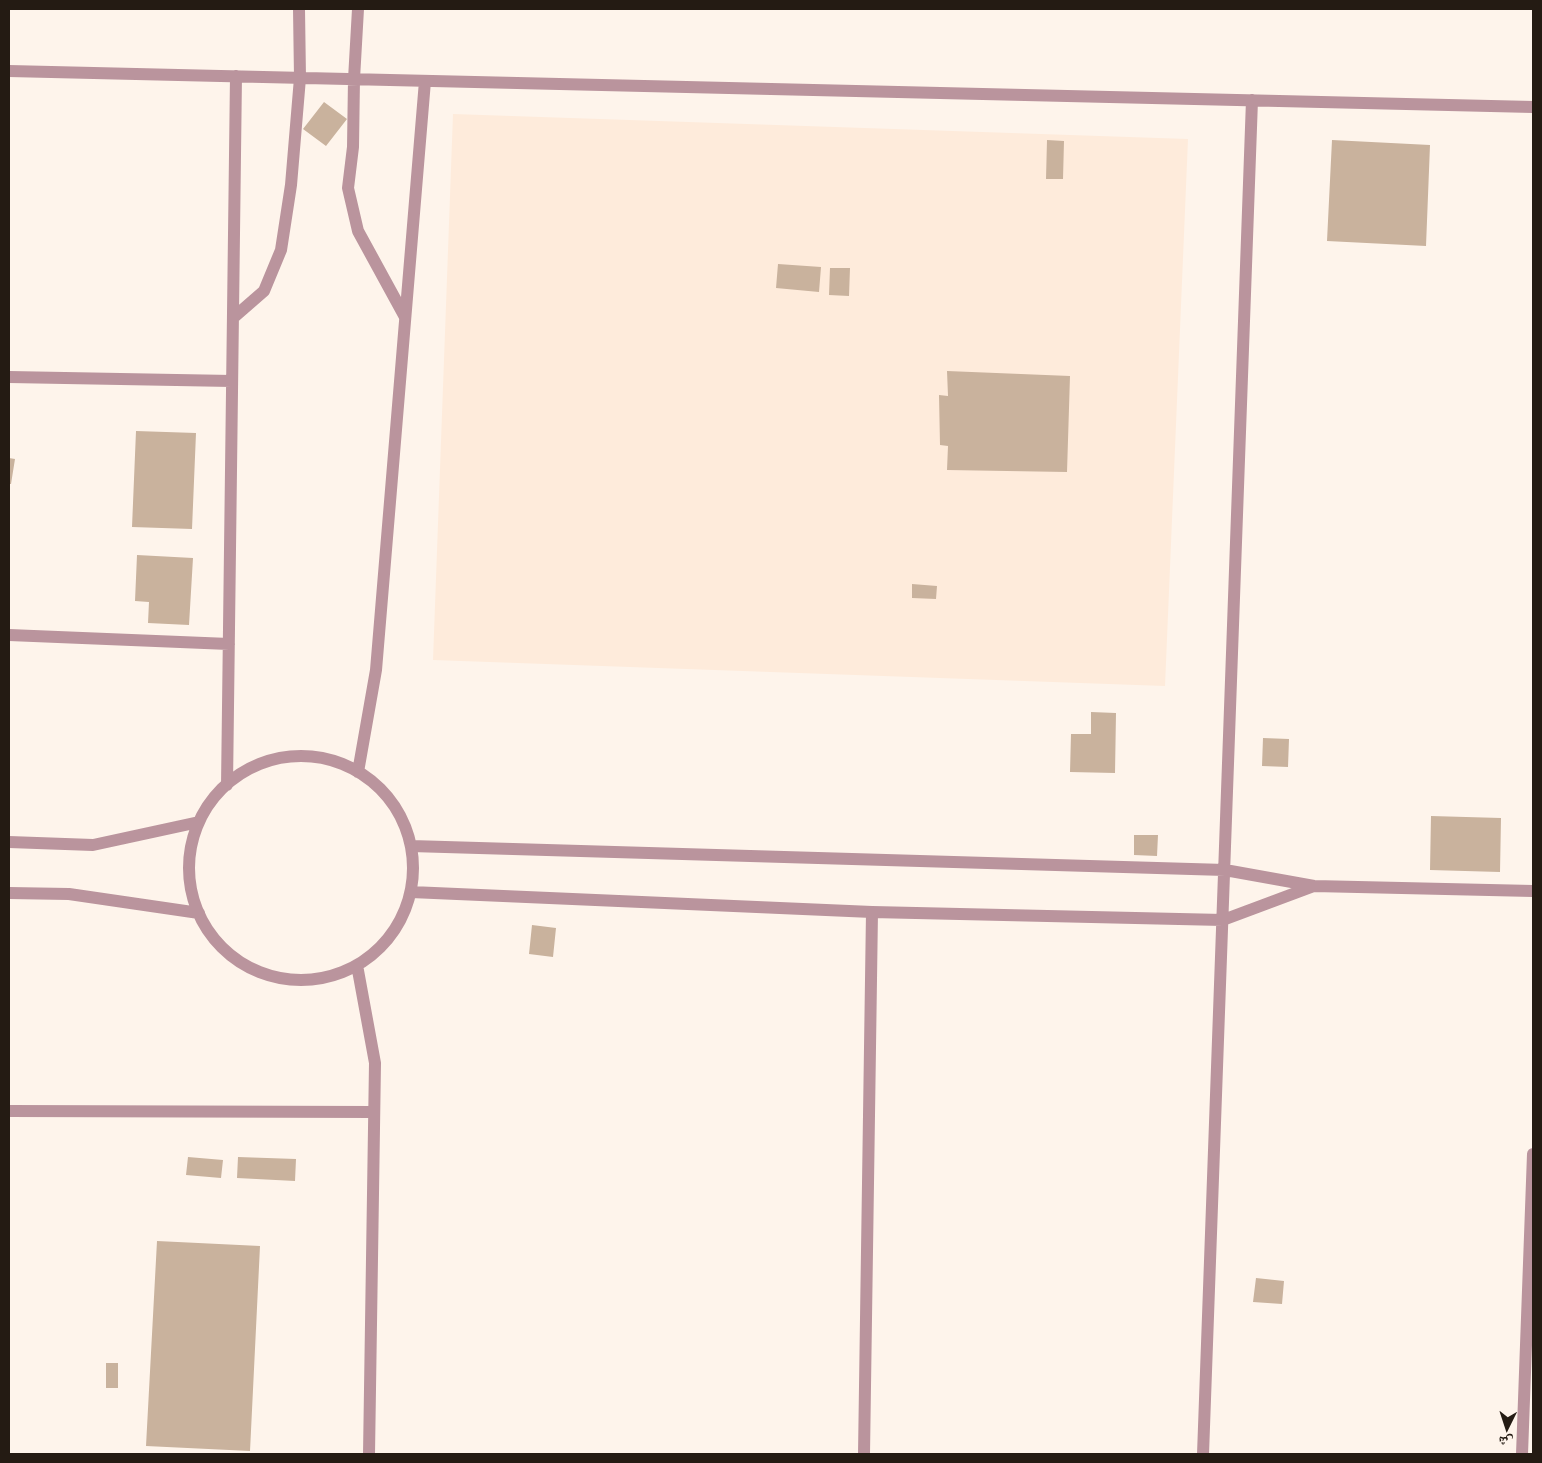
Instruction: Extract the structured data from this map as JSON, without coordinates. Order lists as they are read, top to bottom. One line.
{"north":"bottom"}
